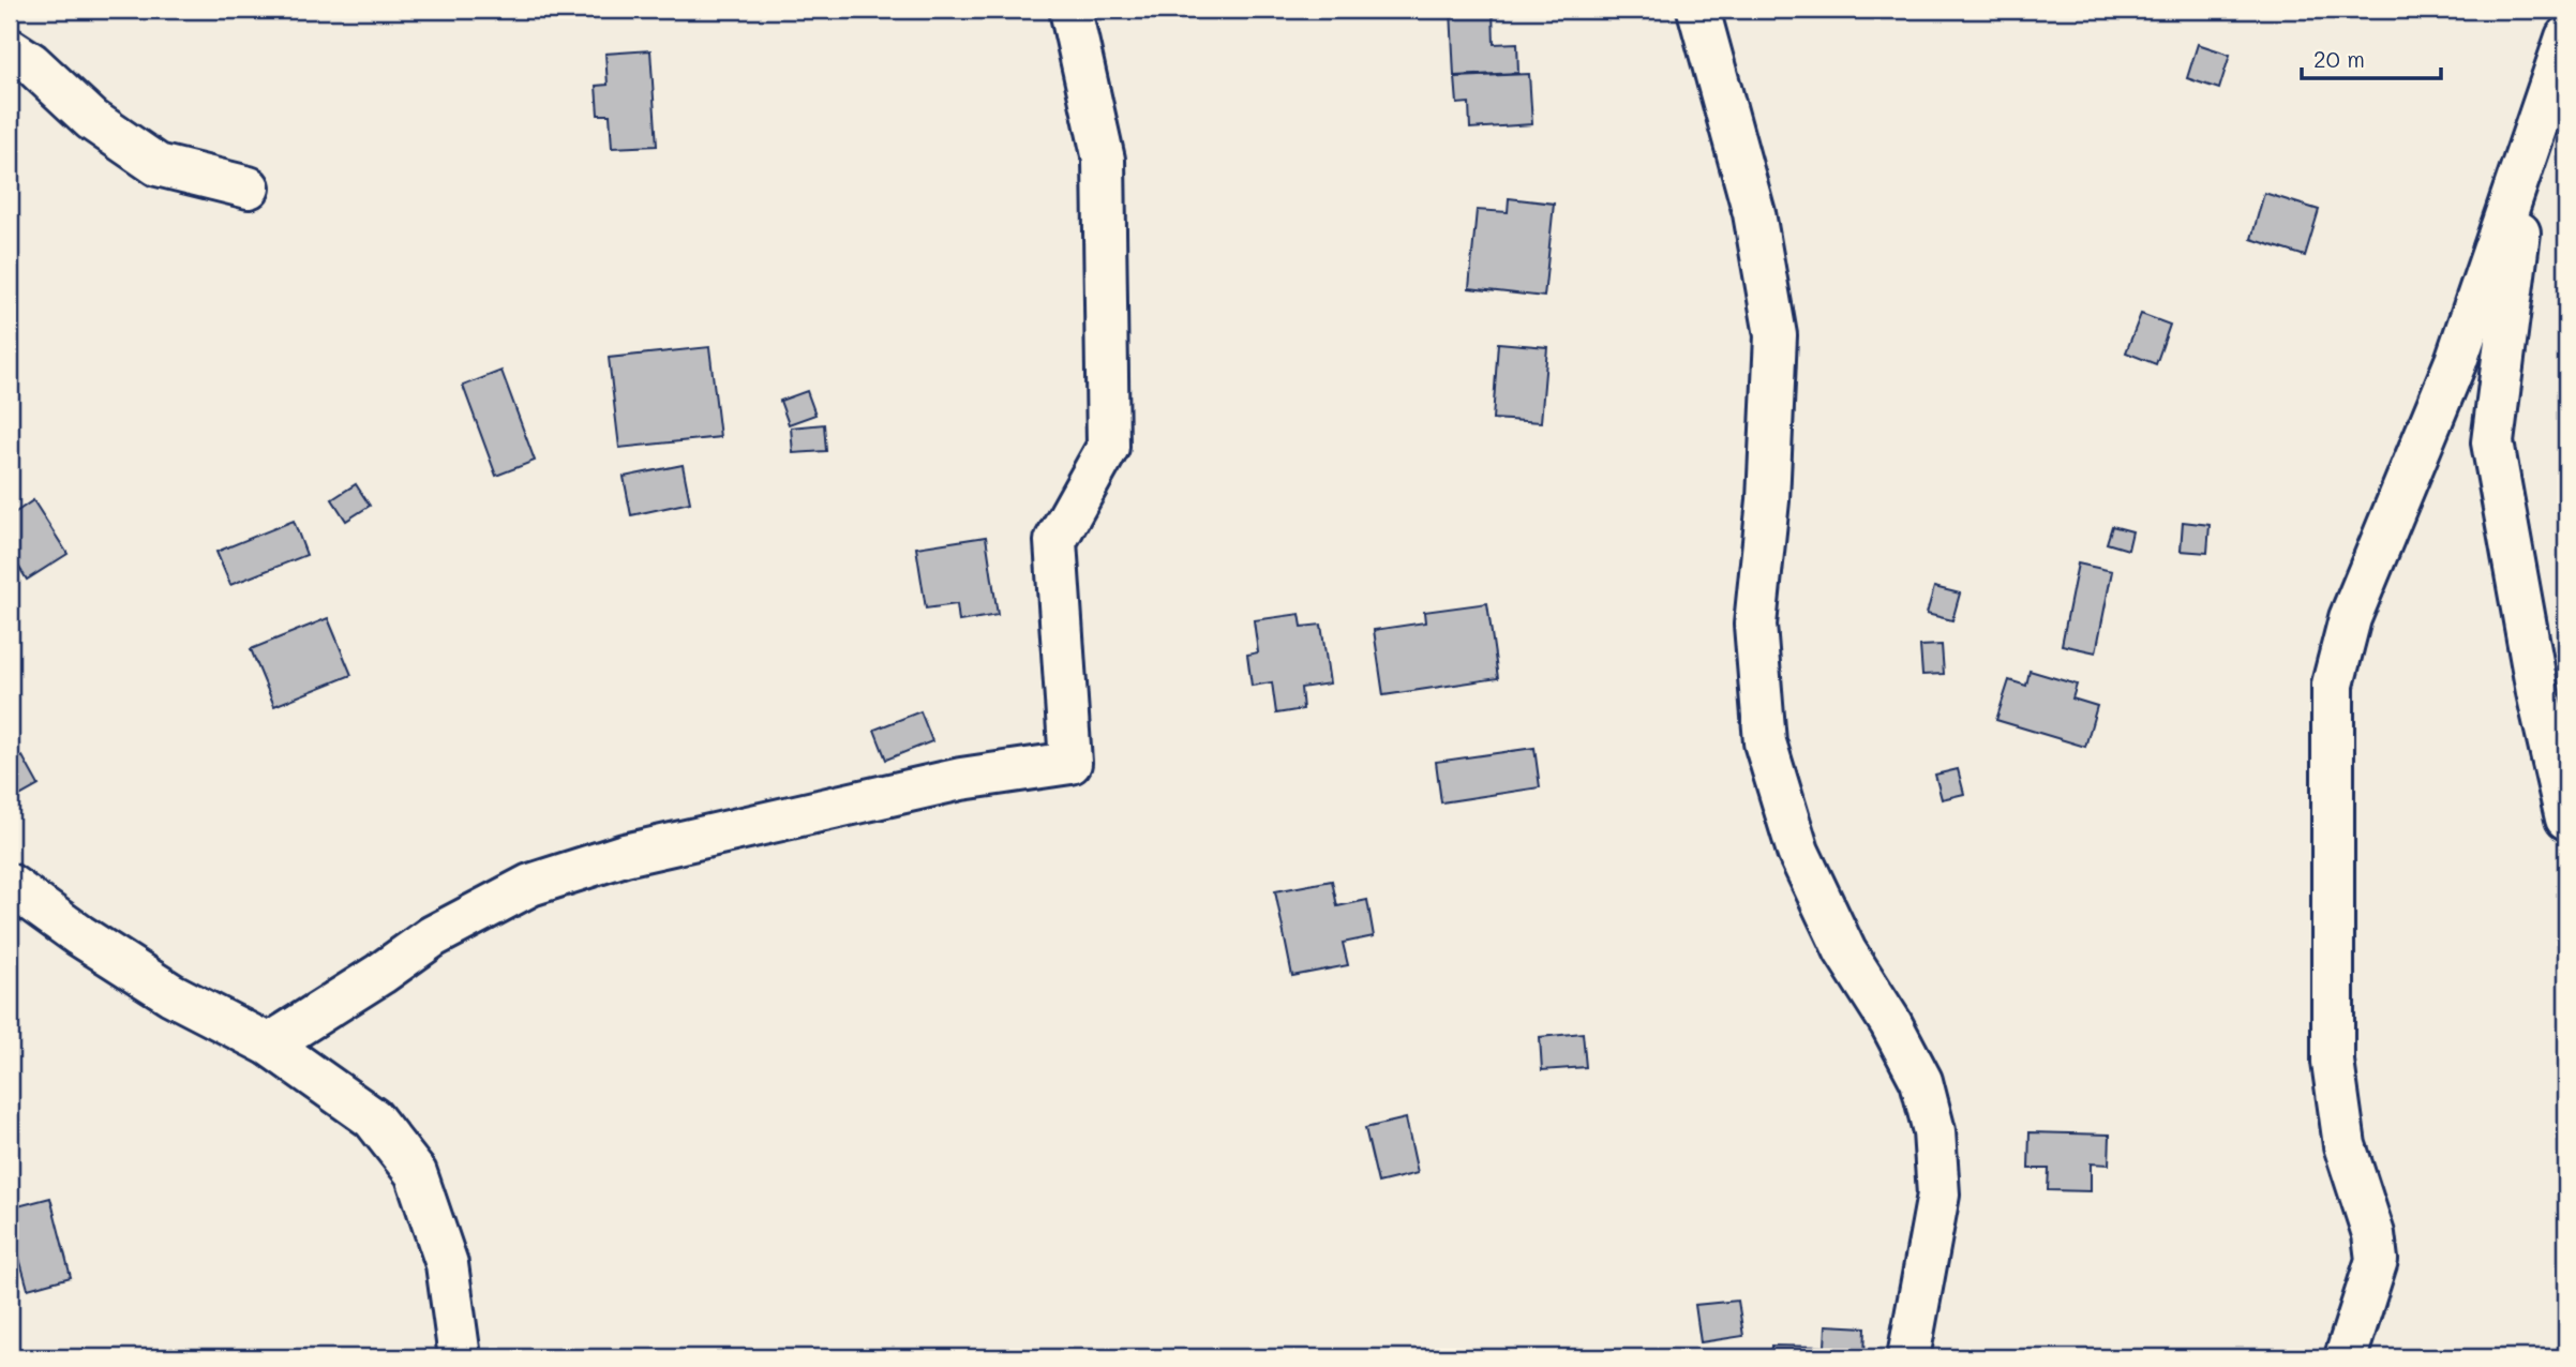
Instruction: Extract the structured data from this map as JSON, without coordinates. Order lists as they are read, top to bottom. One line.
{"scale_bar":"20 m"}
